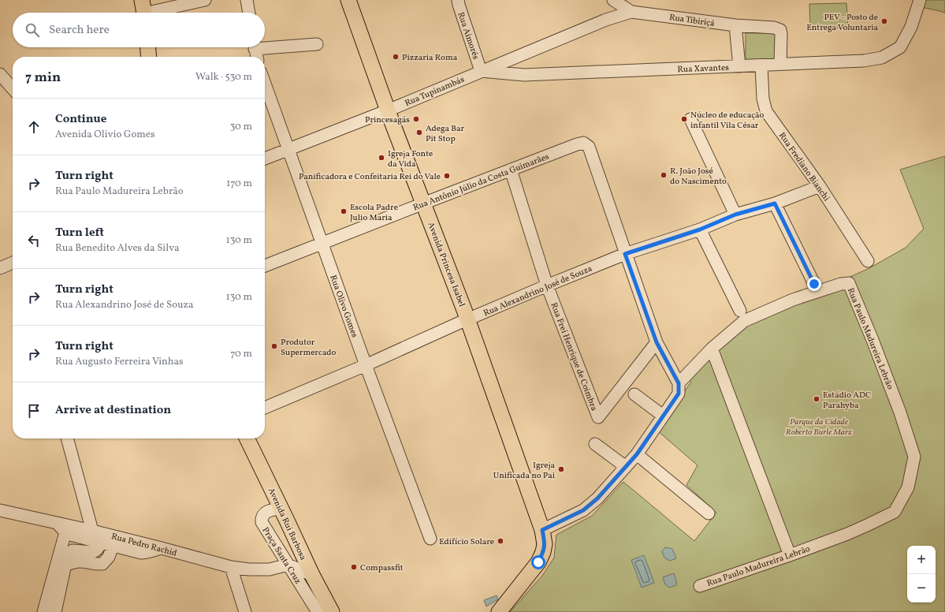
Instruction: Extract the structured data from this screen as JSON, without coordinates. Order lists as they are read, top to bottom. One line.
{"streets":{"main road":["Avenida Princesa Isabel","Avenida Rui Barbosa"],"street":["Rua Tibiriçá","Rua Aimorés","Rua Xavantes","Rua Tupinambás","Rua Frediano Bianchi","Rua Antônio Júlio da Costa Guimarães","Rua Alexandrino José de Souza","Rua Olivo Gomes","Rua Paulo Madureira Lebrão","Rua Frei Henrique de Coimbra","Rua Pedro Rachid","Praça Santa Cruz"]},"crossings":[["Rua Tibiriçá","Rua Xavantes"],["Rua Tibiriçá","Rua Tupinambás"],["Rua Aimorés","Rua Xavantes"],["Rua Aimorés","Rua Tupinambás"],["Rua Xavantes","Rua Tupinambás"],["Rua Xavantes","Rua Frediano Bianchi"],["Rua Tupinambás","Avenida Princesa Isabel"],["Rua Tupinambás","Rua Olivo Gomes"],["Rua Frediano Bianchi","Rua Alexandrino José de Souza"],["Rua Antônio Júlio da Costa Guimarães","Avenida Princesa Isabel"],["Rua Antônio Júlio da Costa Guimarães","Rua Alexandrino José de Souza"],["Rua Antônio Júlio da Costa Guimarães","Rua Olivo Gomes"],["Rua Antônio Júlio da Costa Guimarães","Rua Frei Henrique de Coimbra"],["Avenida Princesa Isabel","Rua Alexandrino José de Souza"],["Rua Alexandrino José de Souza","Rua Olivo Gomes"],["Rua Alexandrino José de Souza","Rua Frei Henrique de Coimbra"],["Avenida Rui Barbosa","Praça Santa Cruz"],["Rua Pedro Rachid","Praça Santa Cruz"]],"parks":["Parque da Cidade Roberto Burle Marx"],"places":["PEV - Posto de Entrega Voluntaria","Pizzaria Roma","Princesagás","Núcleo de educação infantil Vila César","Adega Bar Pit Stop","Igreja Fonte da Vida","R. João José do Nascimento","Panificadora e Confeitaria Rei do Vale","Escola Padre Julio Maria","Produtor Supermercado","Estádio ADC Parahyba","Igreja Unificada no Pai","Edifício Solare","Compassfit"],"page":{"search":"Search here","heading":["7 min","Walk · 530 m"],"list":[["Continue","Avenida Olivio Gomes","30 m"],["Turn right","Rua Paulo Madureira Lebrão","170 m"],["Turn left","Rua Benedito Alves da Silva","130 m"],["Turn right","Rua Alexandrino José de Souza","130 m"],["Turn right","Rua Augusto Ferreira Vinhas","70 m"],"Arrive at destination"],"map_buttons":["+","−"]}}
